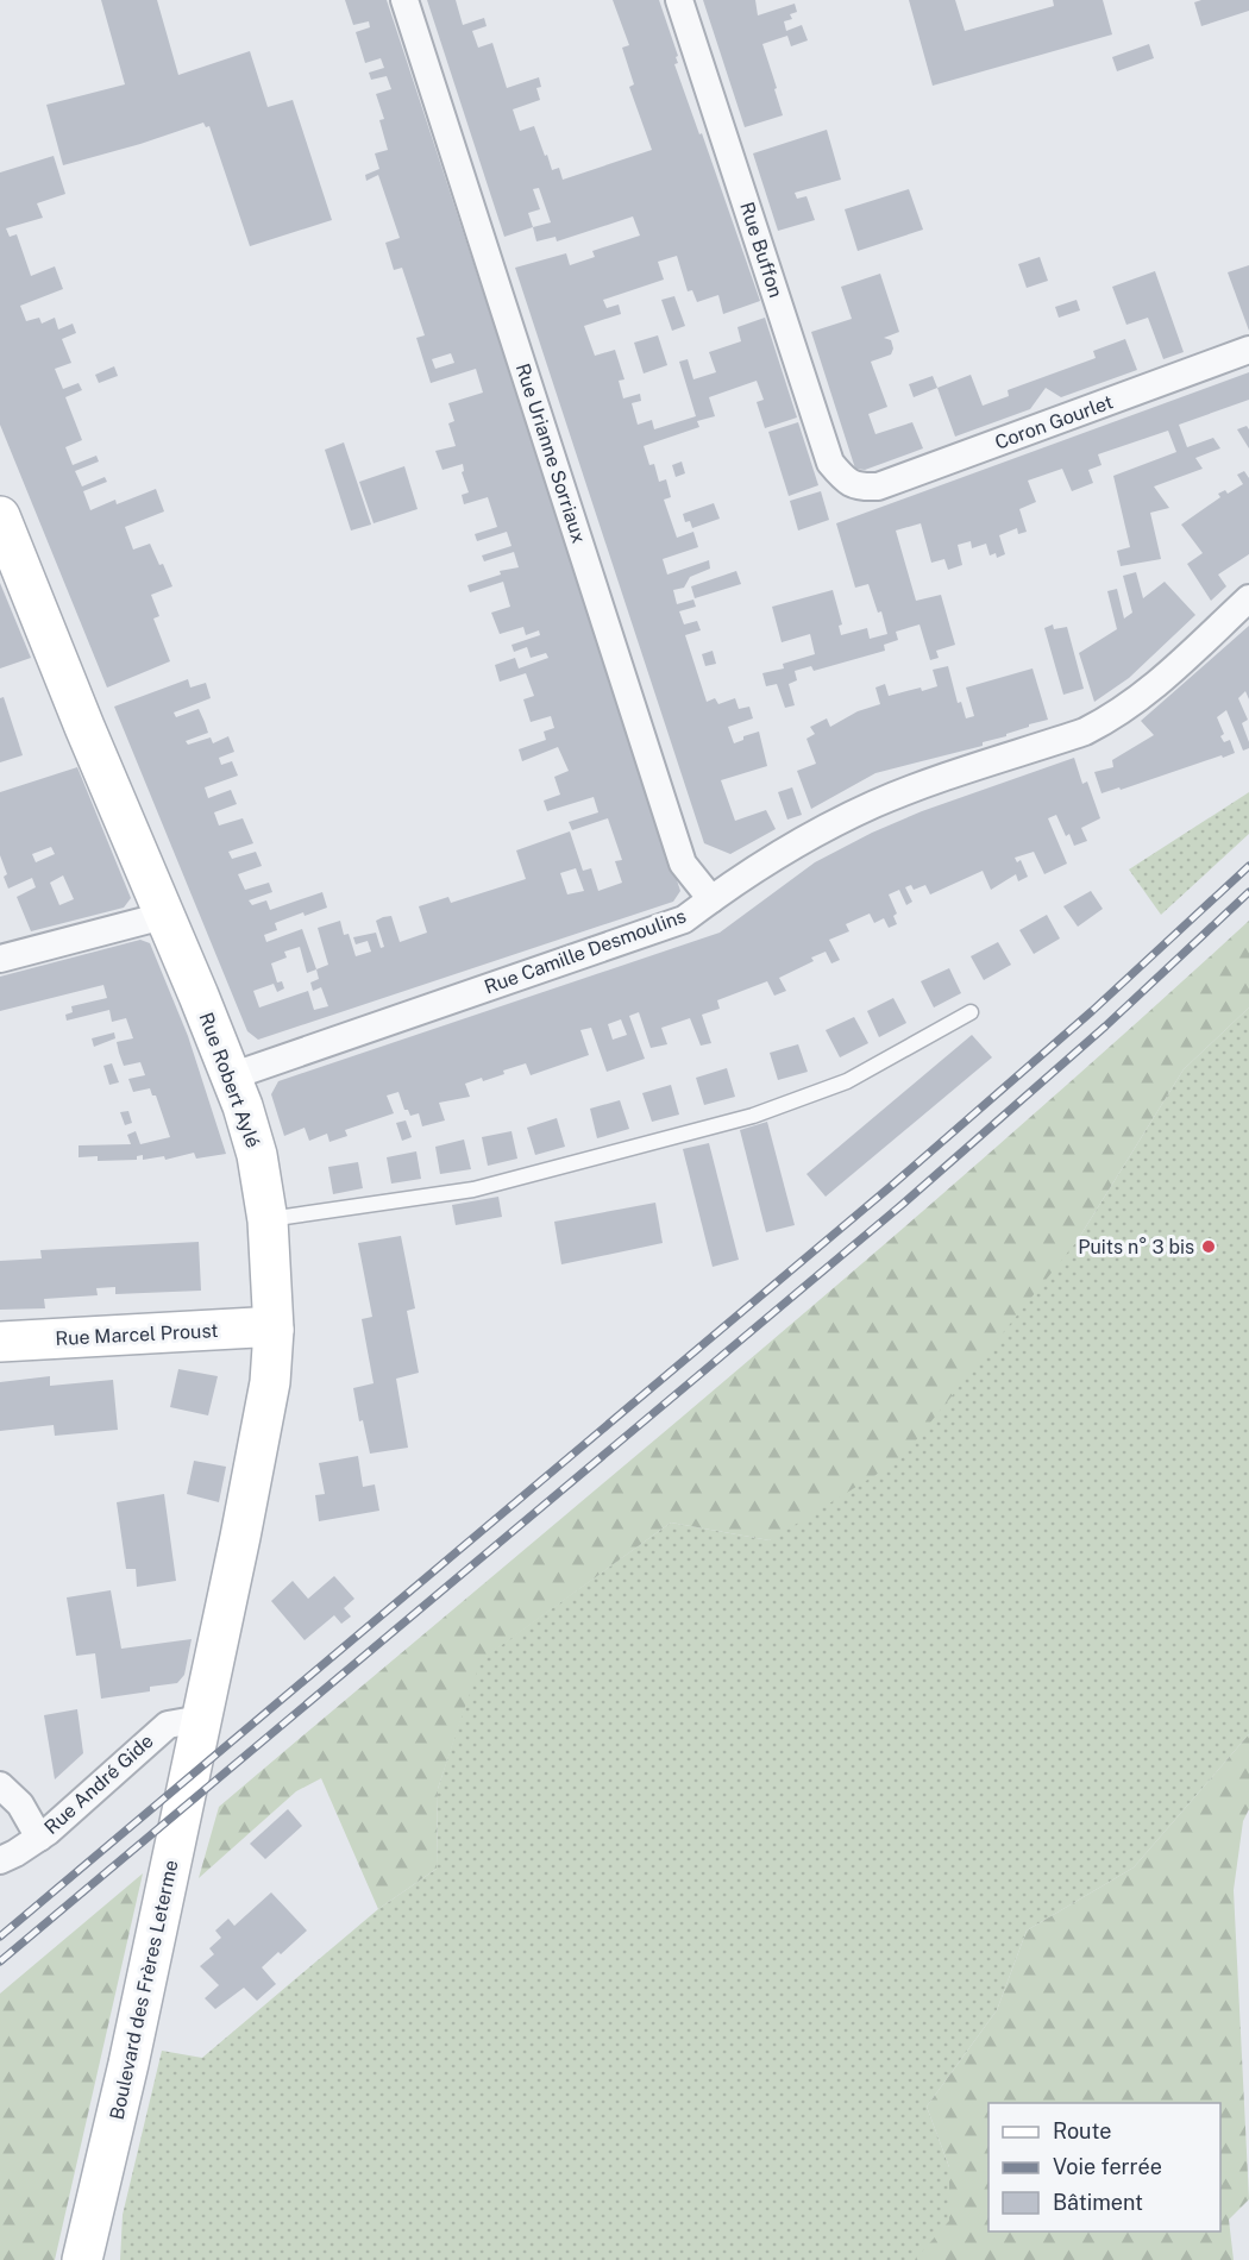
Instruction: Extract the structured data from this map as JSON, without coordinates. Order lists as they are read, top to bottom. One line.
{"streets":{"street":["Rue Buffon","Coron Gourlet","Rue Urianne Sorriaux","Rue Camille Desmoulins","Rue Robert Aylé","Rue Marcel Proust","Rue André Gide","Boulevard des Frères Leterme"]},"crossings":[["Rue Buffon","Coron Gourlet"],["Rue Urianne Sorriaux","Rue Camille Desmoulins"],["Rue Camille Desmoulins","Rue Robert Aylé"],["Rue Robert Aylé","Rue Marcel Proust"],["Rue Robert Aylé","Rue André Gide"],["Rue Robert Aylé","Boulevard des Frères Leterme"],["Rue André Gide","Boulevard des Frères Leterme"]],"places":["Puits n° 3 bis"],"legend":["Route","Voie ferrée","Bâtiment"]}
